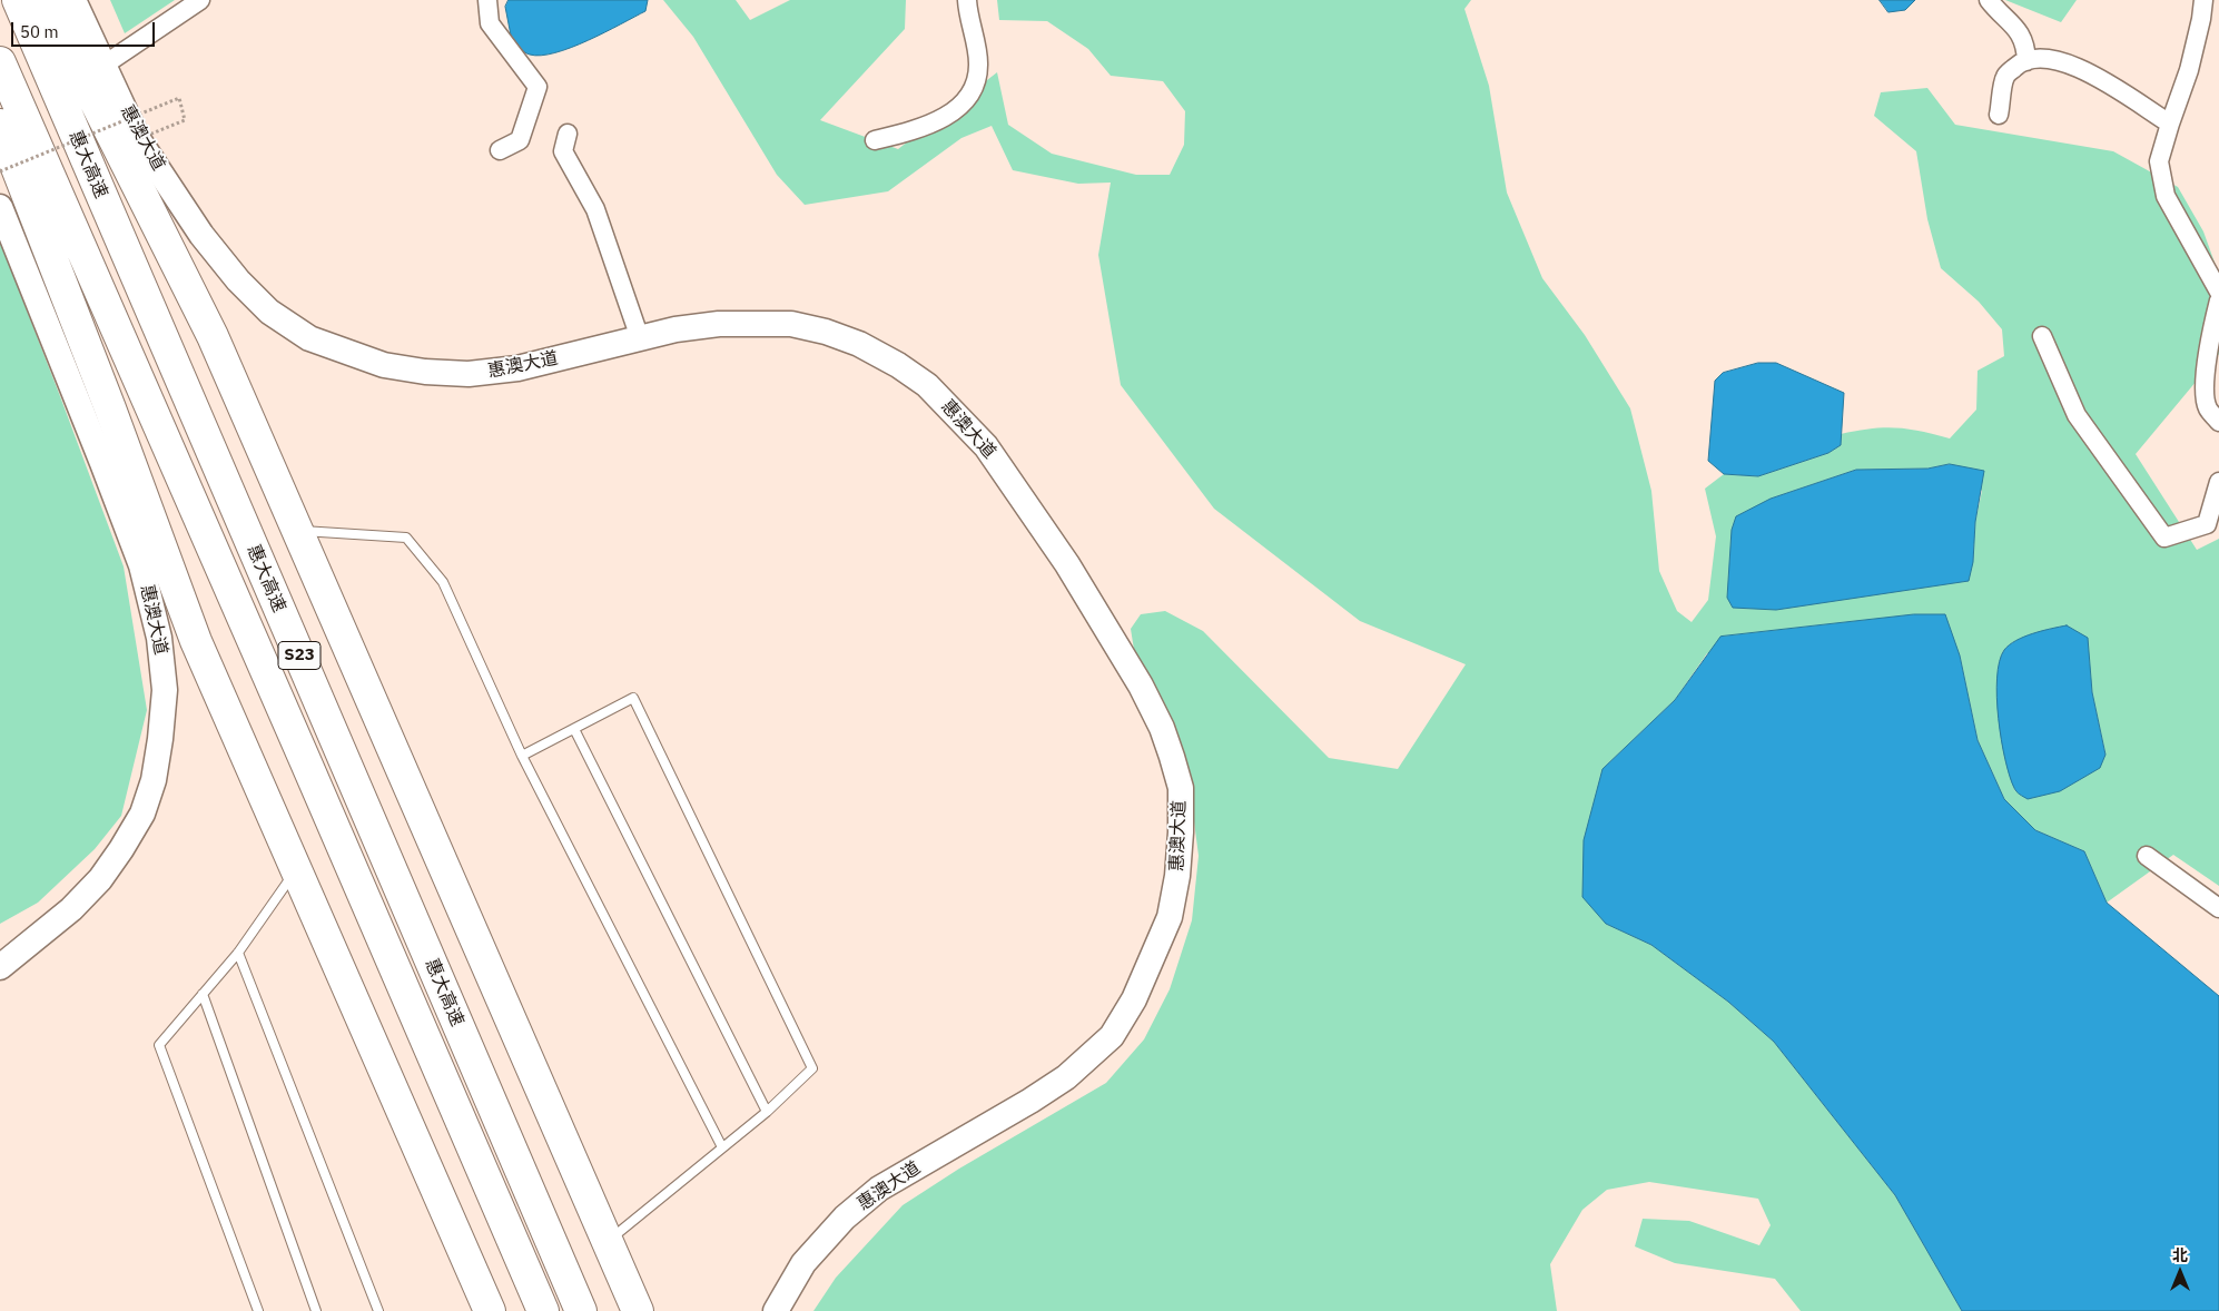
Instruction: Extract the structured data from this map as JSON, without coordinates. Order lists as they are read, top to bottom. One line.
{"streets":{"highway":["惠大高速","S23"],"street":["惠澳大道"]},"scale_bar":"50 m","north":"top"}
